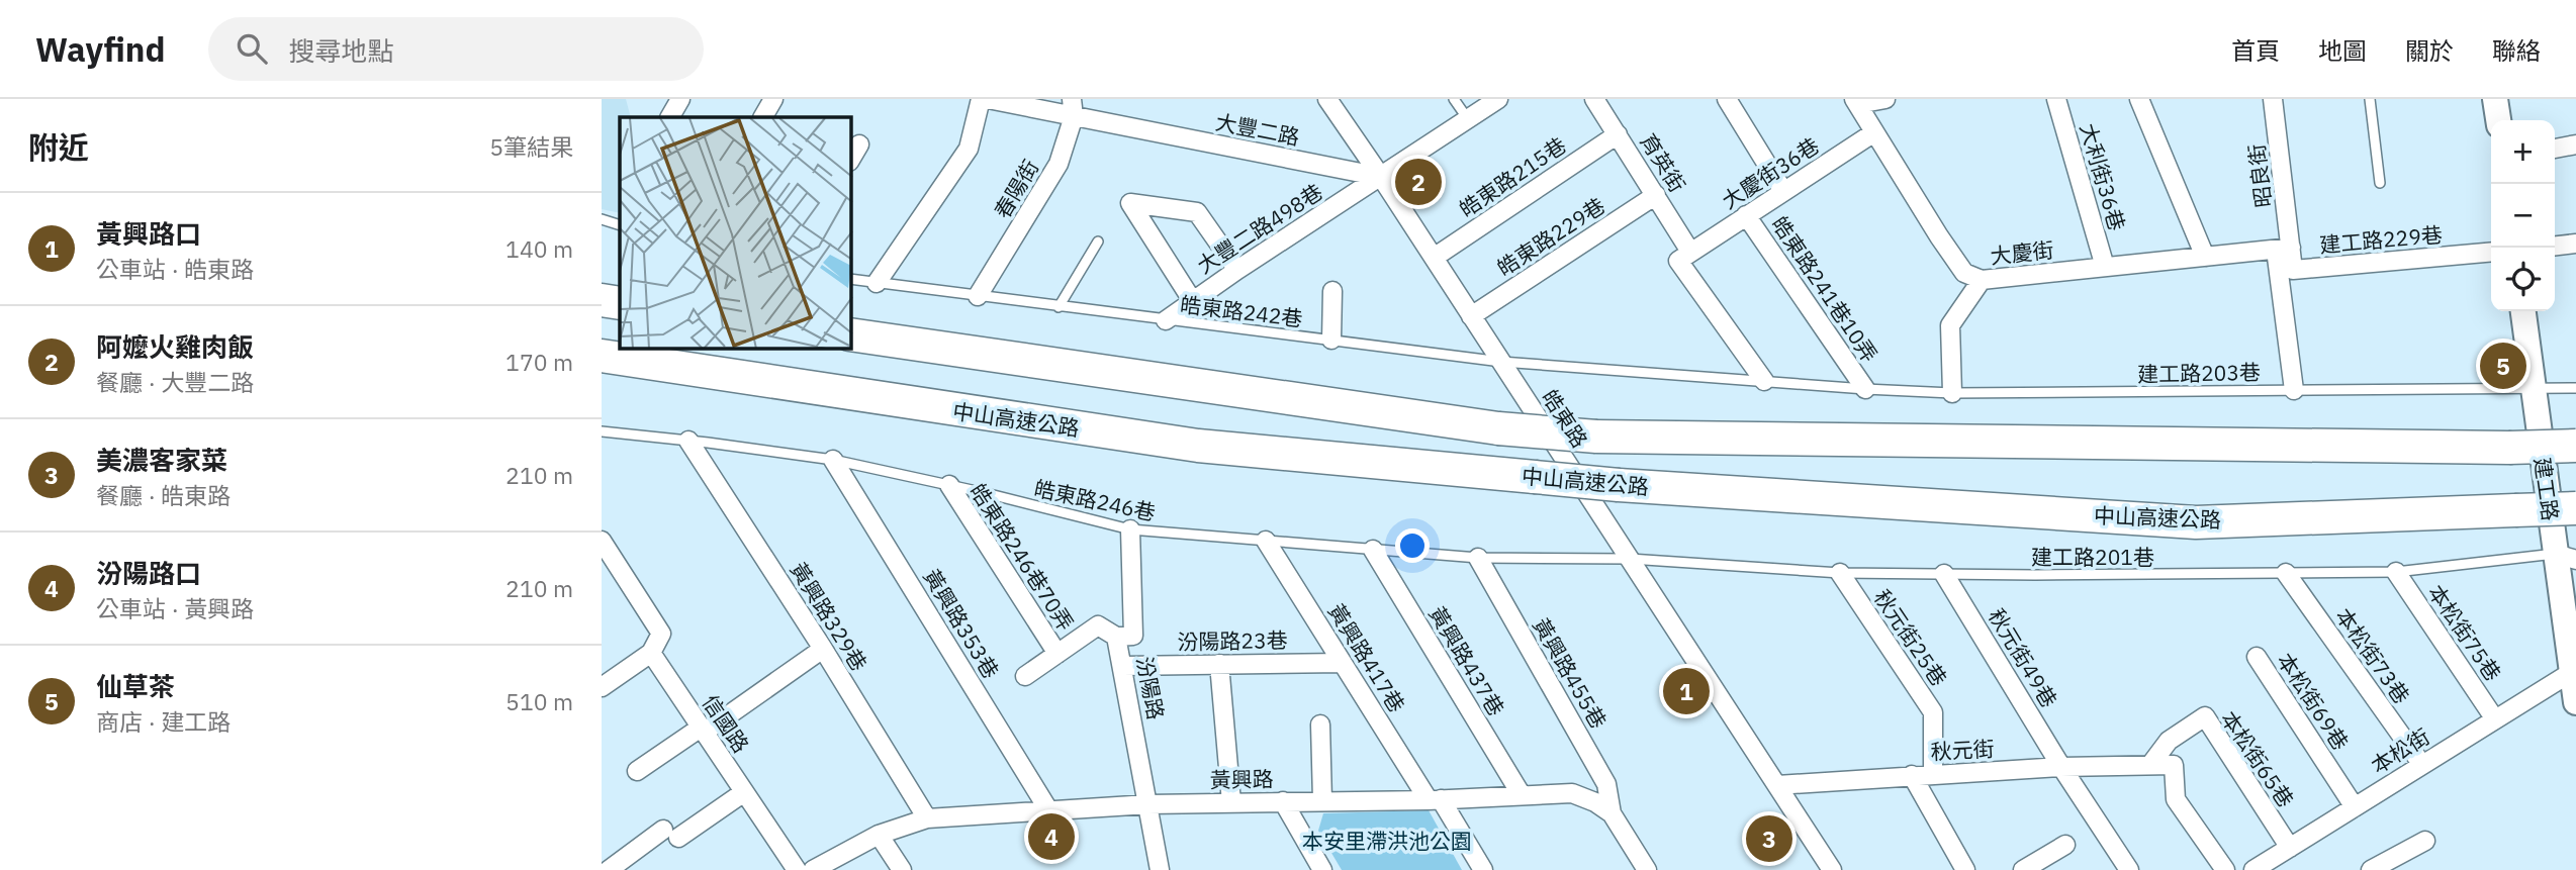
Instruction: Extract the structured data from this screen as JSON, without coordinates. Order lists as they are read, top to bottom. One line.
{"streets":{"highway":["中山高速公路"],"street":["大豐二路","育英街","大慶街36巷","昭良街","皓東路215巷","大利街36巷","春陽街","大豐二路498巷","皓東路229巷","建工路229巷","大慶街","皓東路241巷10弄","皓東路","建工路","皓東路246巷70弄","黃興路329巷","黃興路353巷","本松街75巷","秋元街25巷","汾陽路23巷","本松街73巷","黃興路417巷","秋元街49巷","黃興路437巷","黃興路455巷","汾陽路","本松街69巷","信國路","秋元街","本松街","本松街65巷","黃興路"],"lane":["皓東路242巷","建工路203巷","皓東路246巷","建工路201巷"]},"crossings":[["大豐二路","春陽街"],["大豐二路","大豐二路498巷"],["大豐二路","皓東路"],["育英街","大慶街36巷"],["育英街","皓東路215巷"],["育英街","皓東路229巷"],["大慶街36巷","大慶街"],["大慶街36巷","皓東路241巷10弄"],["昭良街","建工路229巷"],["昭良街","大慶街"],["昭良街","建工路203巷"],["皓東路215巷","皓東路"],["大利街36巷","大慶街"],["春陽街","皓東路242巷"],["大豐二路498巷","皓東路242巷"],["大豐二路498巷","皓東路"],["皓東路229巷","皓東路"],["建工路229巷","大慶街"],["皓東路241巷10弄","建工路203巷"],["皓東路242巷","建工路203巷"],["皓東路242巷","皓東路"],["建工路203巷","建工路"],["皓東路","皓東路246巷"],["皓東路","建工路201巷"],["皓東路","秋元街"],["建工路","建工路201巷"],["建工路","本松街"],["皓東路246巷","皓東路246巷70弄"],["皓東路246巷","建工路201巷"],["皓東路246巷","黃興路329巷"],["皓東路246巷","黃興路353巷"],["皓東路246巷","黃興路417巷"],["皓東路246巷","黃興路437巷"],["皓東路246巷","黃興路455巷"],["皓東路246巷","汾陽路"],["皓東路246巷70弄","汾陽路"],["建工路201巷","本松街75巷"],["建工路201巷","秋元街25巷"],["建工路201巷","本松街73巷"],["建工路201巷","秋元街49巷"],["黃興路329巷","黃興路"],["黃興路353巷","黃興路"],["本松街75巷","本松街"],["秋元街25巷","秋元街"],["汾陽路23巷","黃興路417巷"],["汾陽路23巷","汾陽路"],["本松街73巷","本松街"],["黃興路417巷","黃興路"],["秋元街49巷","秋元街"],["黃興路437巷","黃興路"],["黃興路455巷","黃興路"],["汾陽路","黃興路"],["本松街69巷","本松街"],["秋元街","本松街65巷"],["本松街","本松街65巷"]],"parks":["本安里滯洪池公園"],"page":{"header":"Wayfind","search":"搜尋地點","nav":["首頁","地圖","關於","聯絡"],"heading":["附近","5筆結果"],"map_buttons":["+","−"],"pins":["2","5","1","4","3"],"list":[{"mark":"1","name":"黃興路口","note":"公車站 · 皓東路","value":"140 m"},{"mark":"2","name":"阿嬤火雞肉飯","note":"餐廳 · 大豐二路","value":"170 m"},{"mark":"3","name":"美濃客家菜","note":"餐廳 · 皓東路","value":"210 m"},{"mark":"4","name":"汾陽路口","note":"公車站 · 黃興路","value":"210 m"},{"mark":"5","name":"仙草茶","note":"商店 · 建工路","value":"510 m"}]}}
